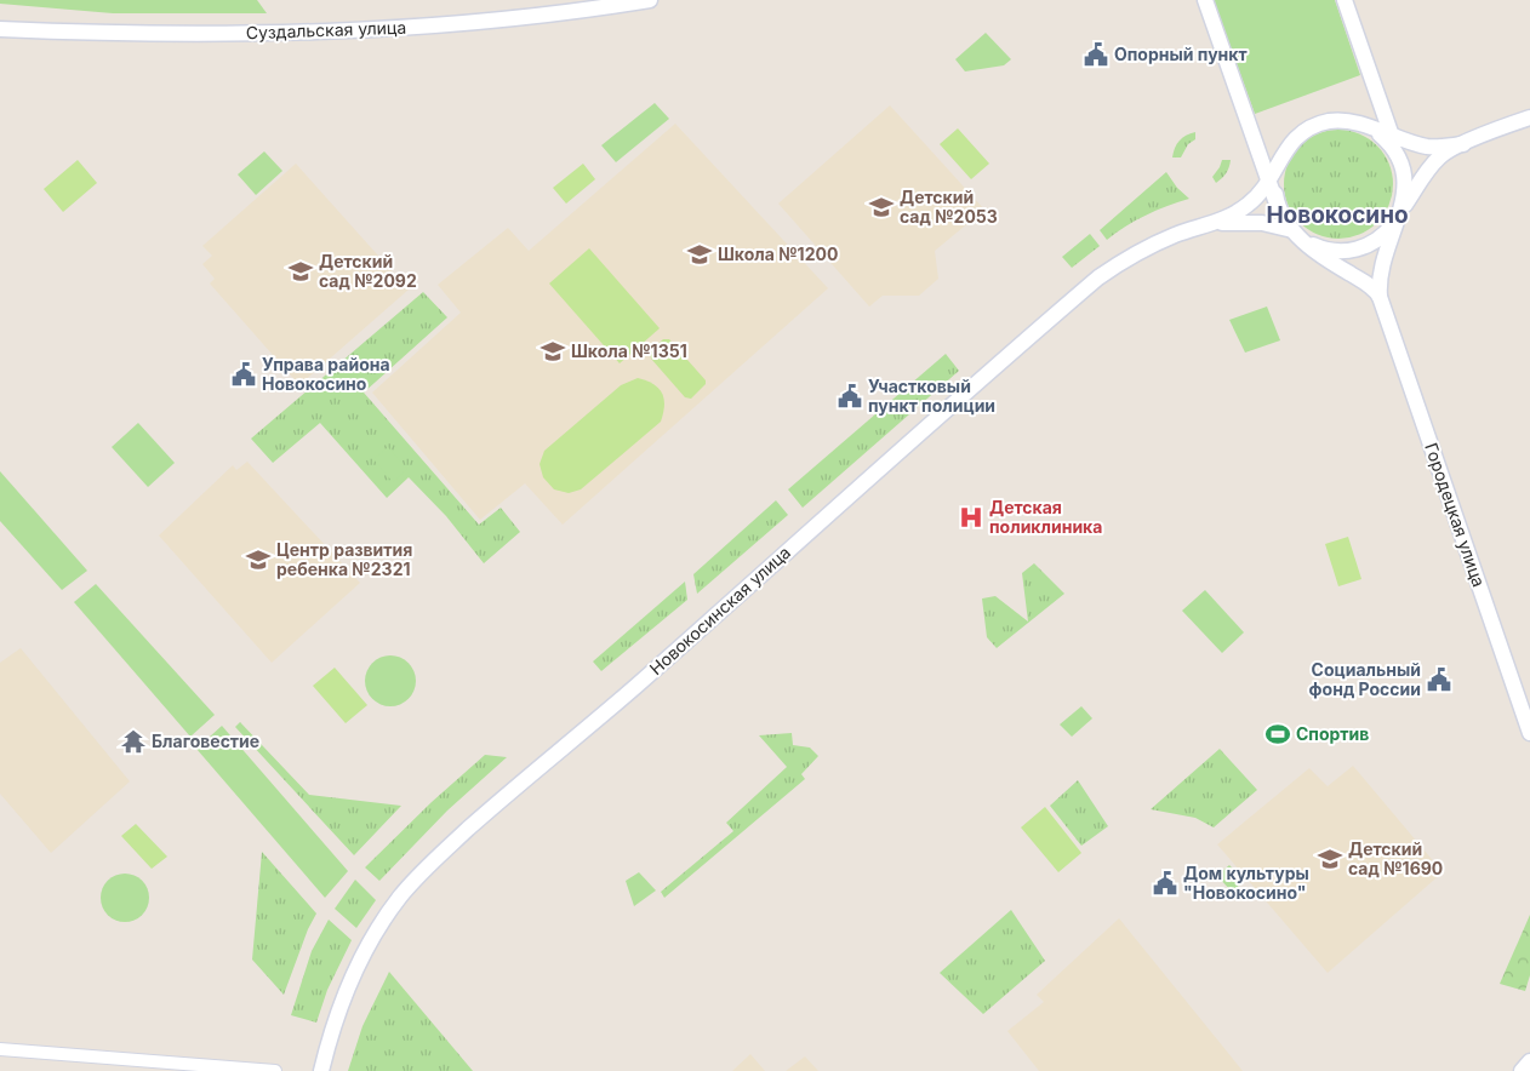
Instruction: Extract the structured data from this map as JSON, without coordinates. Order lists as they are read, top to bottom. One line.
{"streets":{"street":["Суздальская улица","Городецкая улица","Новокосинская улица"]},"districts":["Новокосино"],"places":{"public building":["Опорный пункт","Управа района Новокосино","Участковый пункт полиции","Социальный фонд России","Дом культуры \"Новокосино\""],"school or university":["Детский сад №2053","Школа №1200","Детский сад №2092","Школа №1351","Центр развития ребенка №2321","Детский сад №1690"],"hospital":["Детская поликлиника"],"sports":["Спортив"],"temple":["Благовестие"]}}
